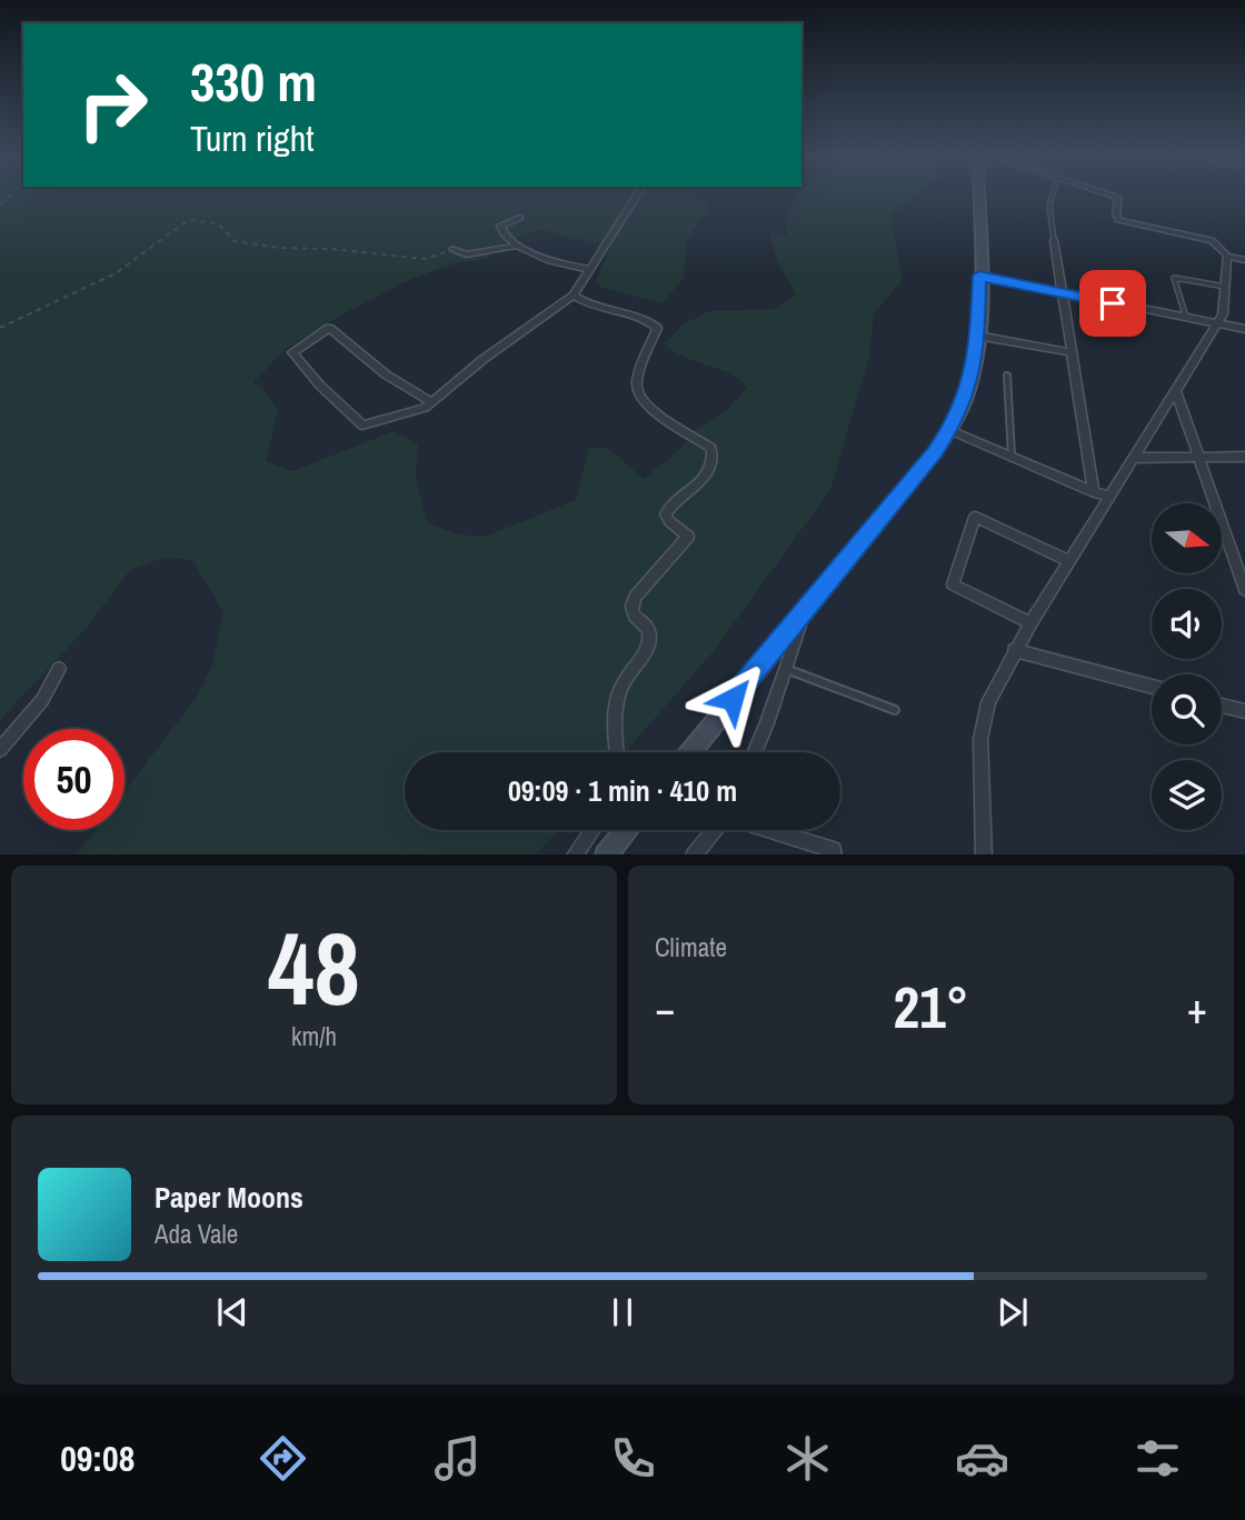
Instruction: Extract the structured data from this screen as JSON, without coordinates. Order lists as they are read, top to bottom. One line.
{"north":"right","page":{"turn":["330 m","Turn right"],"limit":"50","trip":"09:09 · 1 min · 410 m","tile":[["48","km/h"],"Climate"],"heat":["−","21°","+"],"song":["Paper Moons","Ada Vale"],"tabs":"09:08"}}
